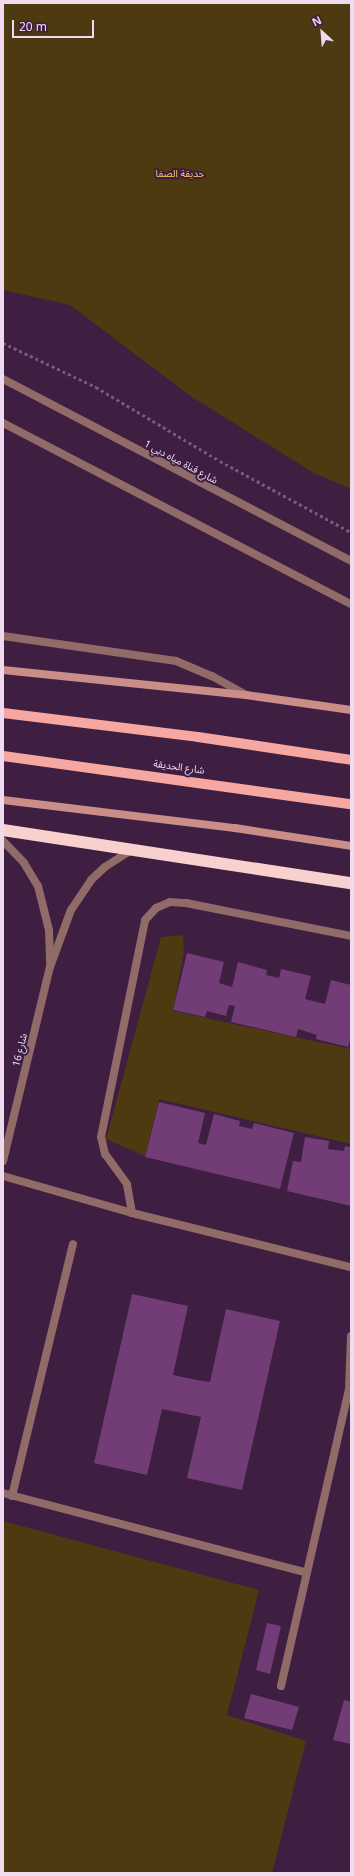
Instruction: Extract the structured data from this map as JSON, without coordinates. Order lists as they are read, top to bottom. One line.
{"streets":{"main road":["شارع الحديقة"],"street":["شارع قناة مياه دبي 1","شارع 16"]},"parks":["حديقة الصفا"],"scale_bar":"20 m","north":"top left"}
